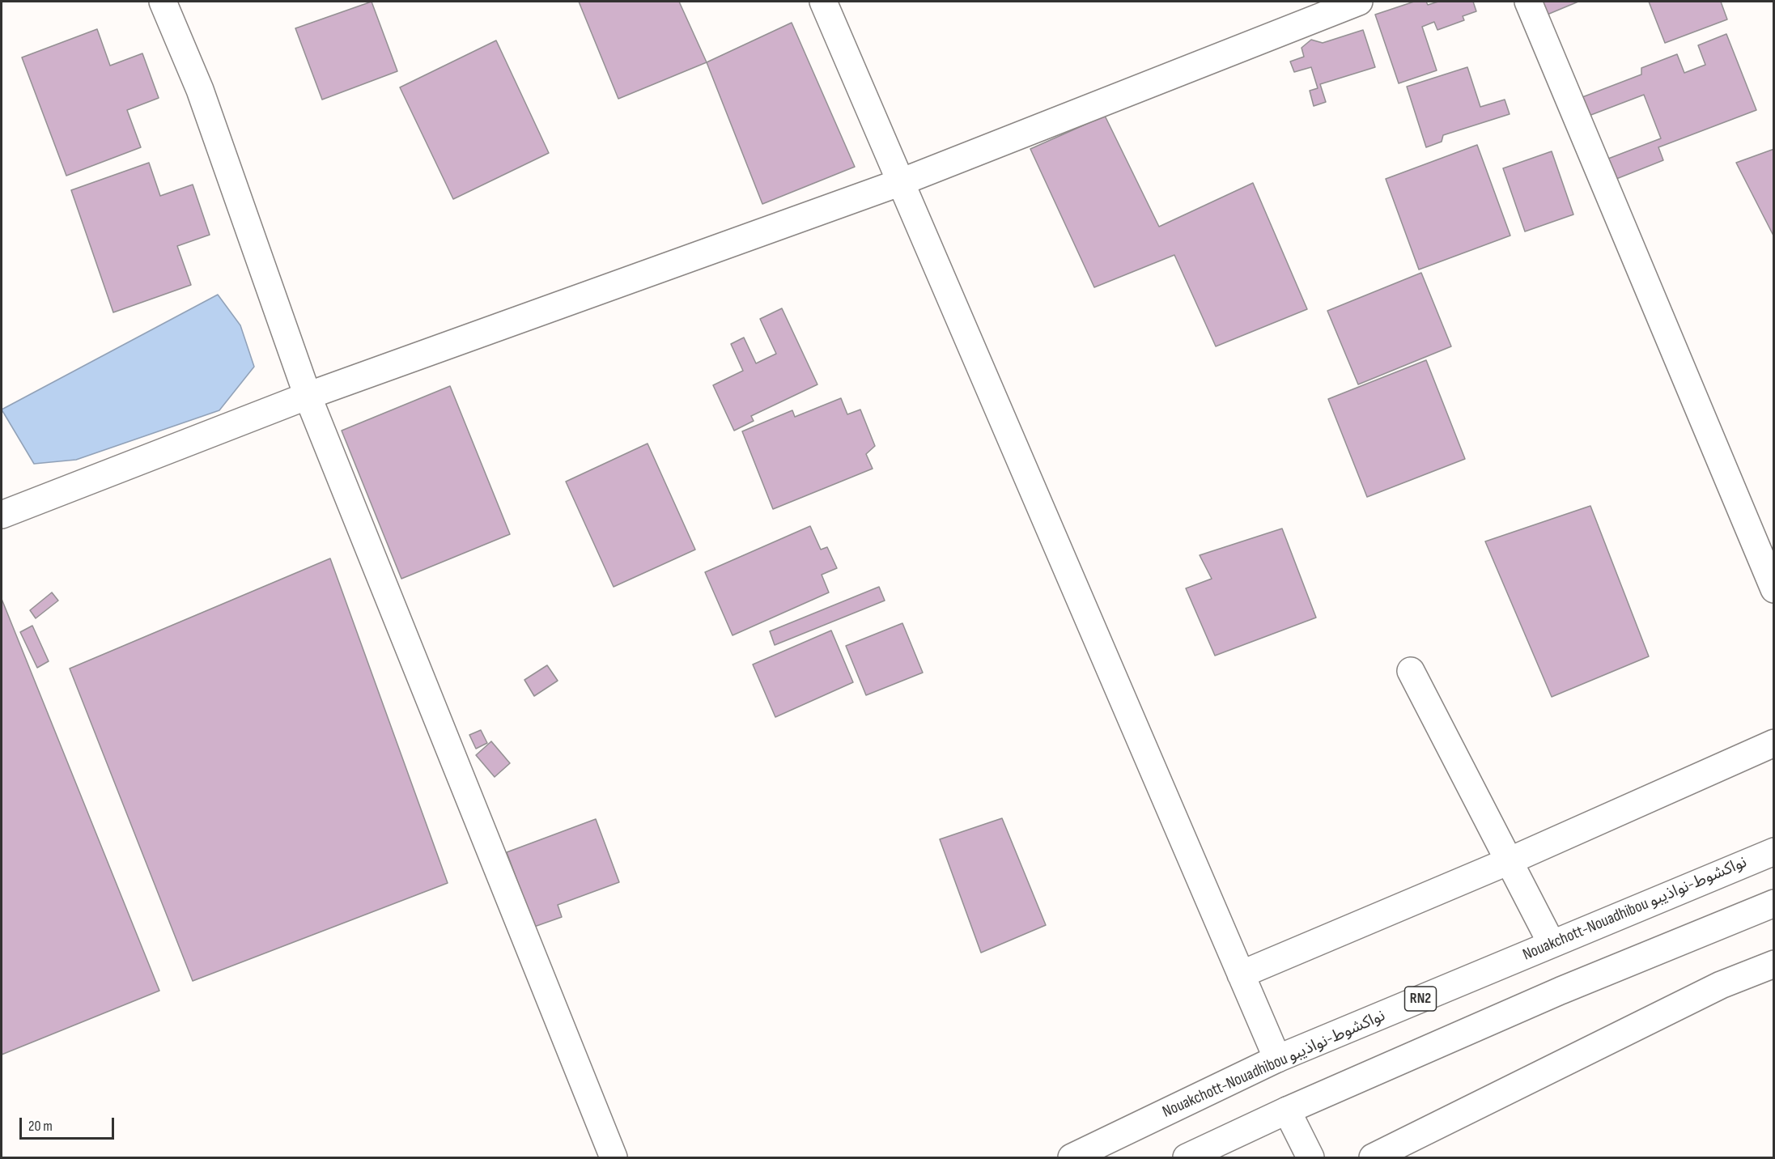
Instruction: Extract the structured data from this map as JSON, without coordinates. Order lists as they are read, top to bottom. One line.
{"streets":{"main road":["Nouakchott-Nouadhibou نواكشوط-نواذيبو","RN2"]},"scale_bar":"20 m"}
